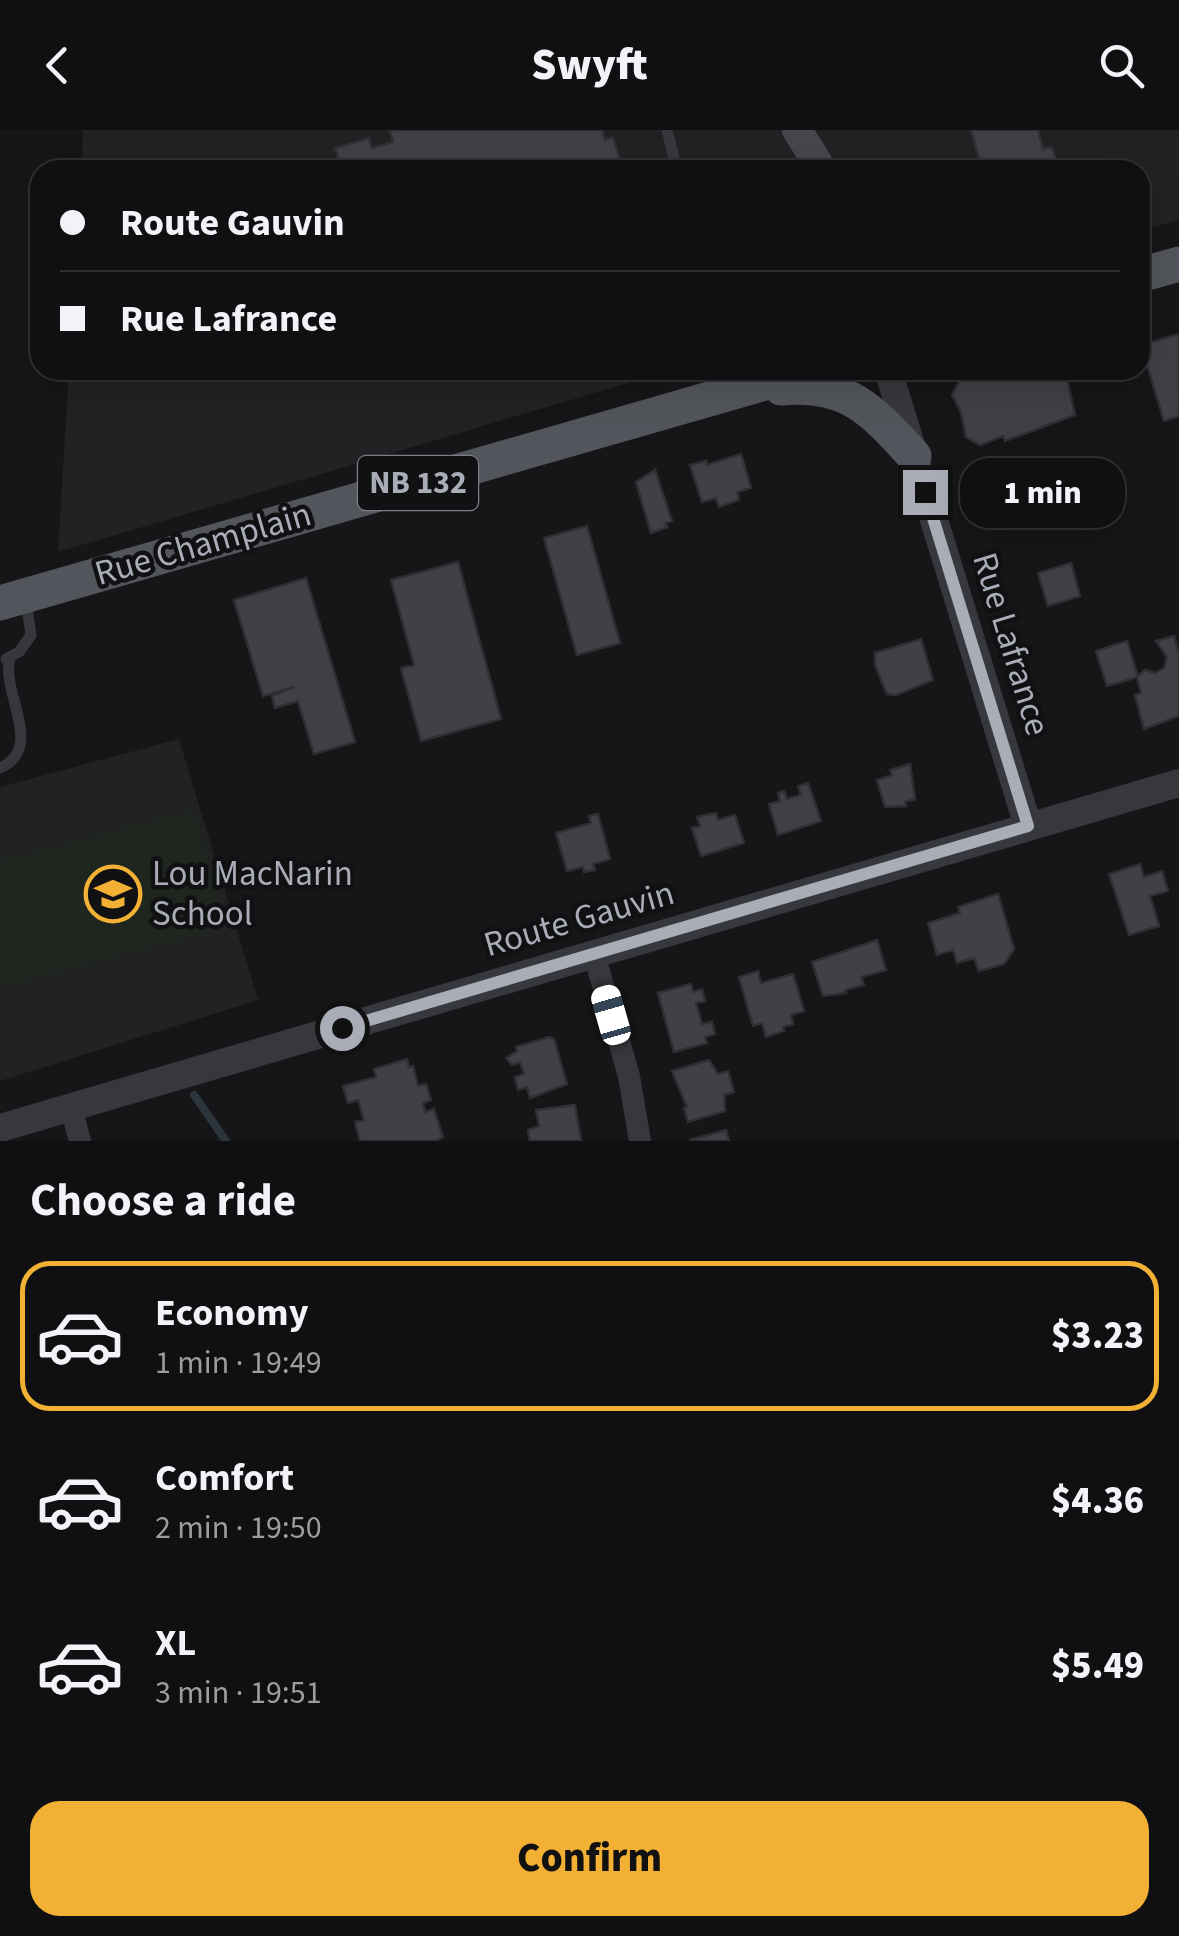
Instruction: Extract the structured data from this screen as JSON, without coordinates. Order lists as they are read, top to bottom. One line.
{"streets":{"main road":["NB 132","Rue Champlain"],"street":["Rue Lafrance","Route Gauvin"]},"crossings":[["Rue Lafrance","Route Gauvin"]],"places":{"school or university":["Lou MacNarin School"]},"page":{"header":"Swyft","banner":["Route Gauvin","Rue Lafrance"],"bubble":"1 min","heading":"Choose a ride","list":[{"name":"Economy","note":"1 min · 19:49","value":"$3.23"},{"name":"Comfort","note":"2 min · 19:50","value":"$4.36"},{"name":"XL","note":"3 min · 19:51","value":"$5.49"}],"buttons":"Confirm"}}
